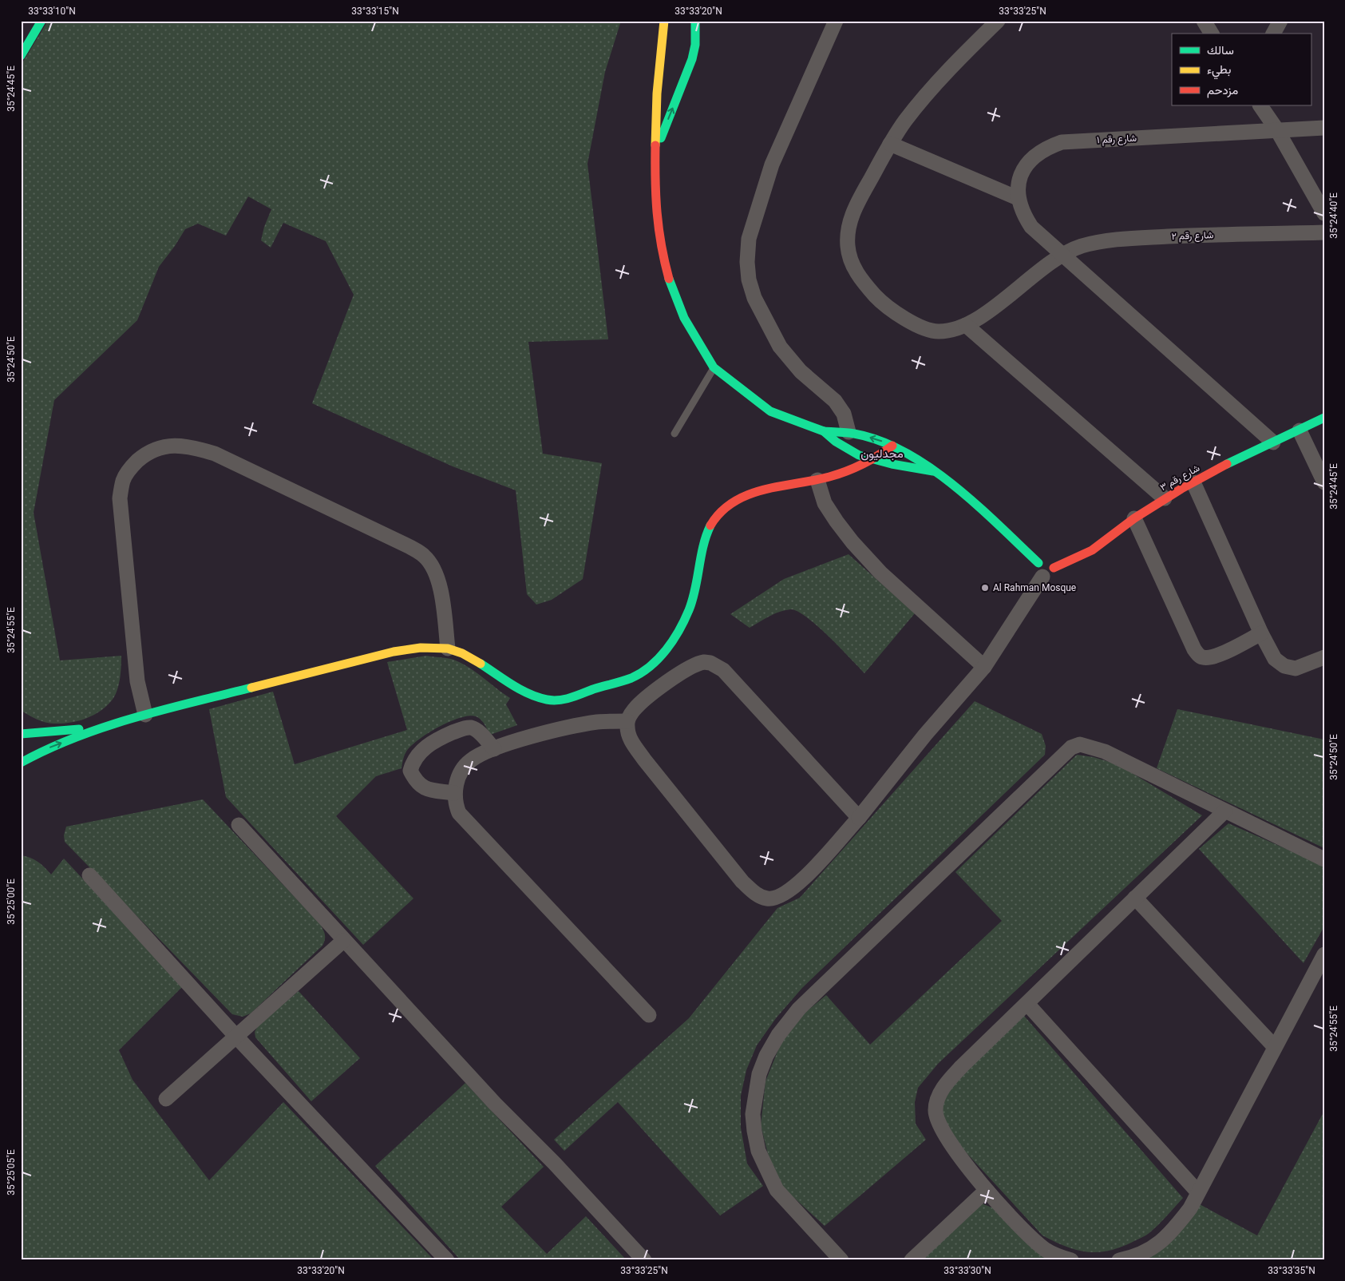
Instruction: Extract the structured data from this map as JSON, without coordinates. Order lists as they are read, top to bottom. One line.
{"streets":{"street":["شارع رقم ١","شارع رقم ٢","شارع رقم ٣"]},"crossings":[["شارع رقم ١","شارع رقم ٢"],["شارع رقم ١","شارع رقم ٣"]],"districts":["مجدليون"],"places":["Al Rahman Mosque"],"legend":["سالك","بطيء","مزدحم"],"coordinates":["33°33'10\"N","33°33'15\"N","33°33'20\"N","33°33'25\"N","35°24'45\"E","35°24'40\"E","35°24'50\"E","35°24'55\"E","35°25'00\"E","35°25'05\"E","33°33'30\"N","33°33'35\"N"]}
